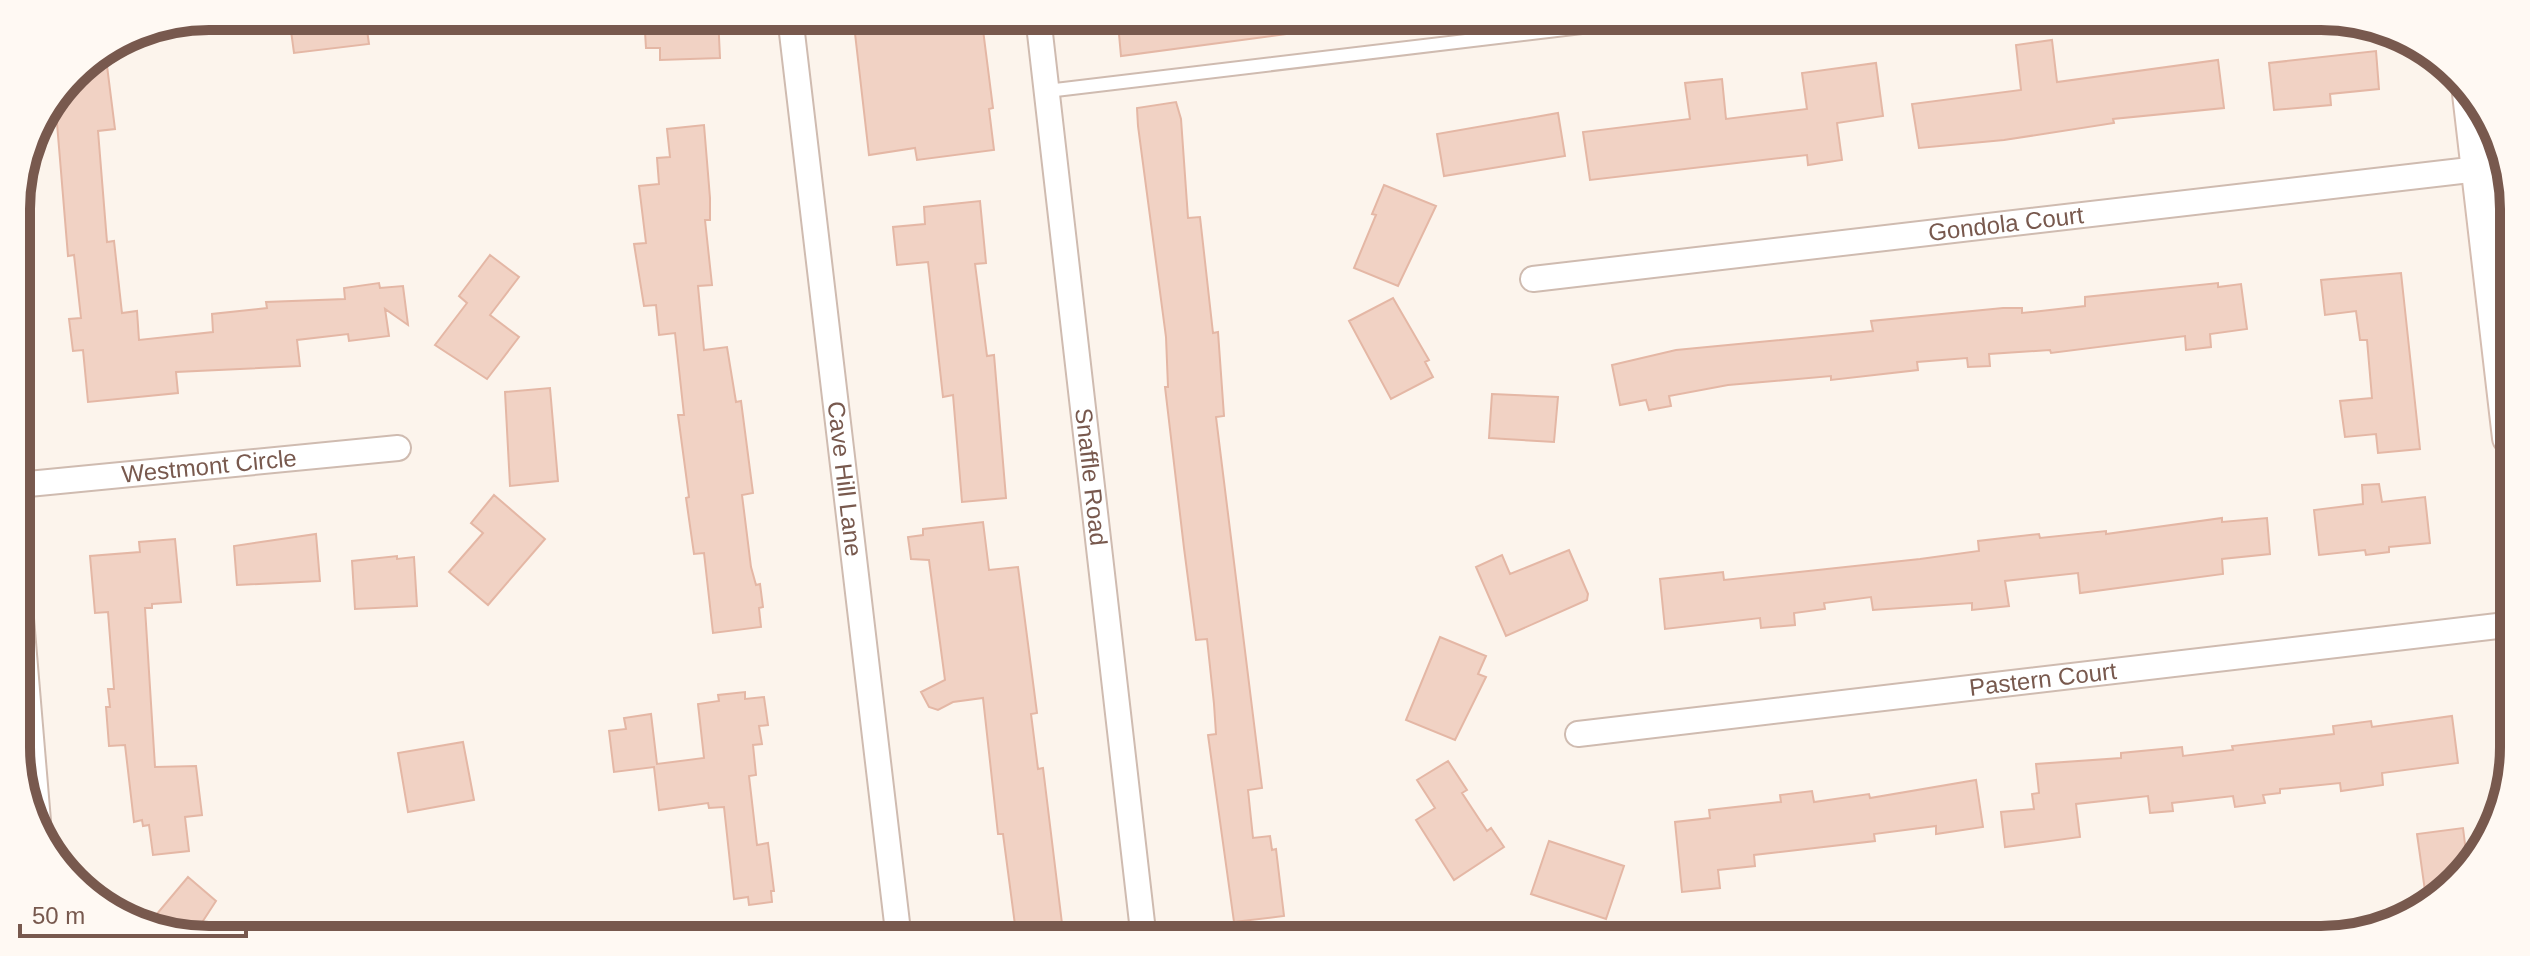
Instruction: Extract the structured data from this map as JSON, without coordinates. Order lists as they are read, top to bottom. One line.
{"streets":{"street":["Gondola Court","Westmont Circle","Cave Hill Lane","Snaffle Road","Pastern Court"]},"scale_bar":"50 m"}
